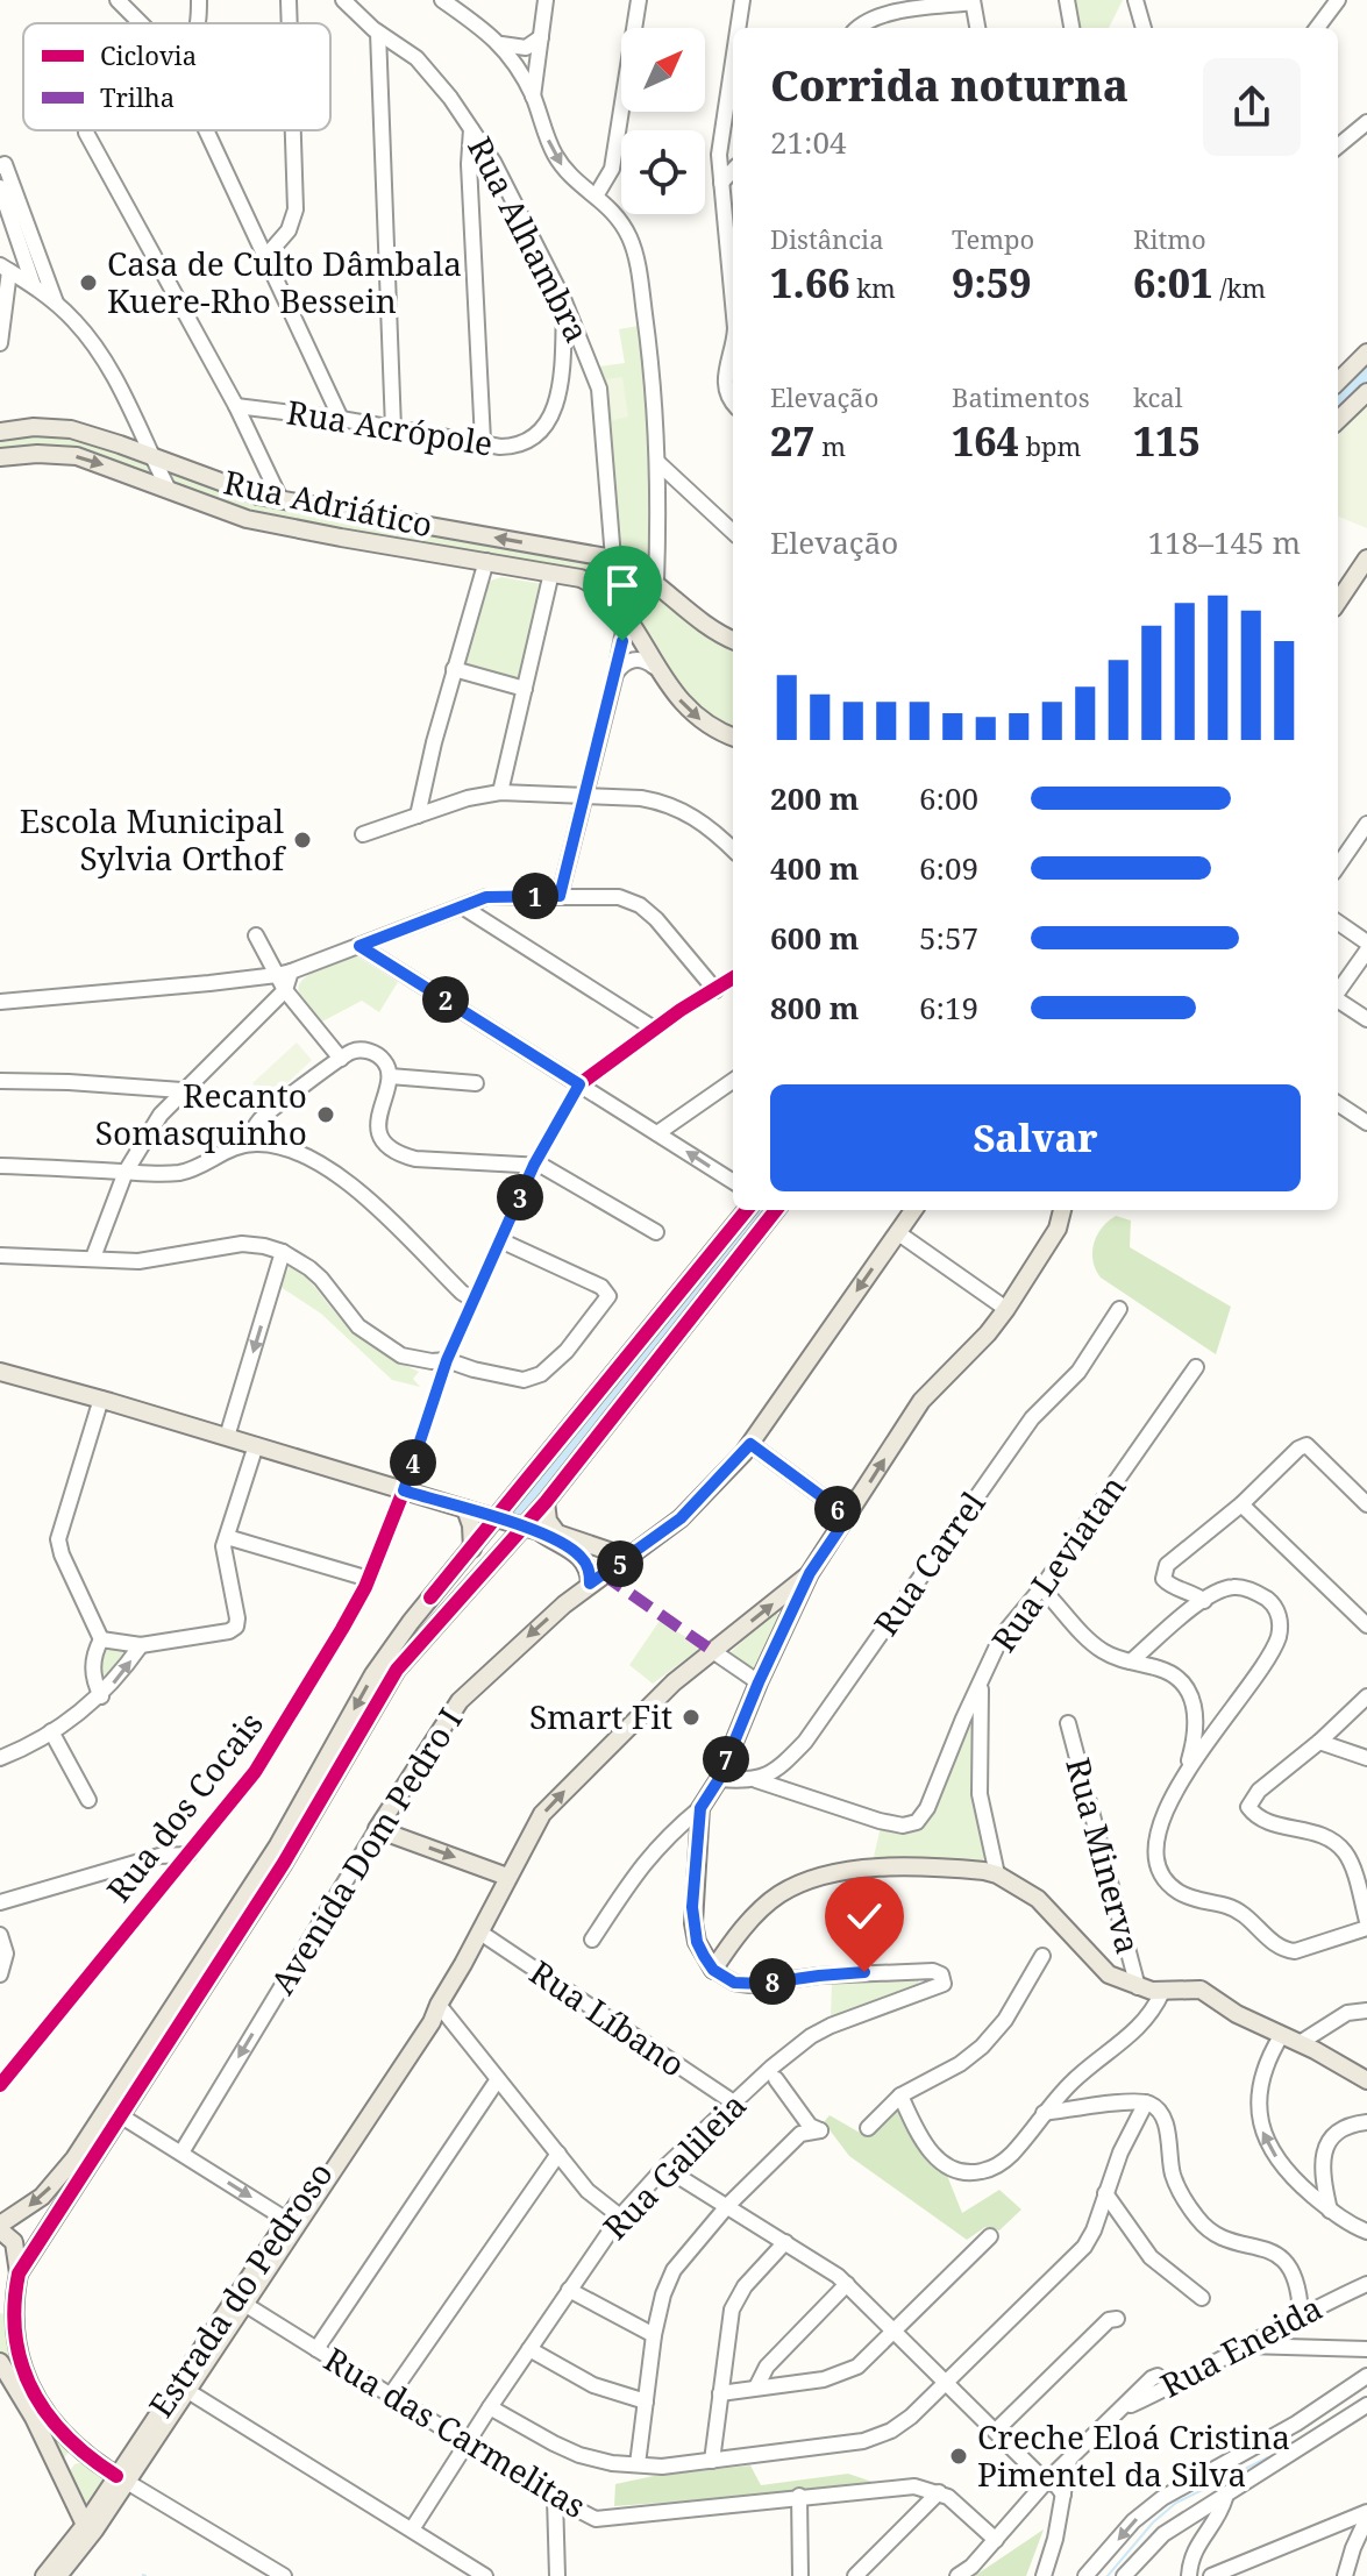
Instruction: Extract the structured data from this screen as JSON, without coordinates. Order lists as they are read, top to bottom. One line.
{"streets":{"main road":["Rua Adriático","Avenida Dom Pedro I","Estrada do Pedroso"],"street":["Rua Alhambra","Rua Acrópole","Rua Carrel","Rua Leviatan","Rua dos Cocais","Rua Minerva","Rua Líbano","Rua Galileia","Rua Eneida","Rua das Carmelitas"]},"crossings":[["Rua Alhambra","Rua Acrópole"],["Rua Alhambra","Rua Adriático"],["Rua Carrel","Rua Leviatan"],["Rua Líbano","Rua Galileia"],["Rua Líbano","Estrada do Pedroso"],["Rua Galileia","Rua das Carmelitas"],["Estrada do Pedroso","Rua das Carmelitas"]],"places":["Casa de Culto Dâmbala Kuere-Rho Bessein","Escola Municipal Sylvia Orthof","Recanto Somasquinho","Smart Fit","Creche Eloá Cristina Pimentel da Silva"],"legend":["Ciclovia","Trilha"],"north":"top right","page":{"heading":["Corrida noturna","21:04"],"stats":[["Distância","1.66 km"],["Tempo","9:59"],["Ritmo","6:01 /km"],["Elevação","27 m"],["Batimentos","164 bpm"],["kcal","115"]],"chart":["Elevação","118–145 m"],"list":[{"name":"200 m","note":"6:00"},{"name":"400 m","note":"6:09"},{"name":"600 m","note":"5:57"},{"name":"800 m","note":"6:19"}],"pins":["1","2","3","4","6","5","7","8"],"buttons":"Salvar"}}
